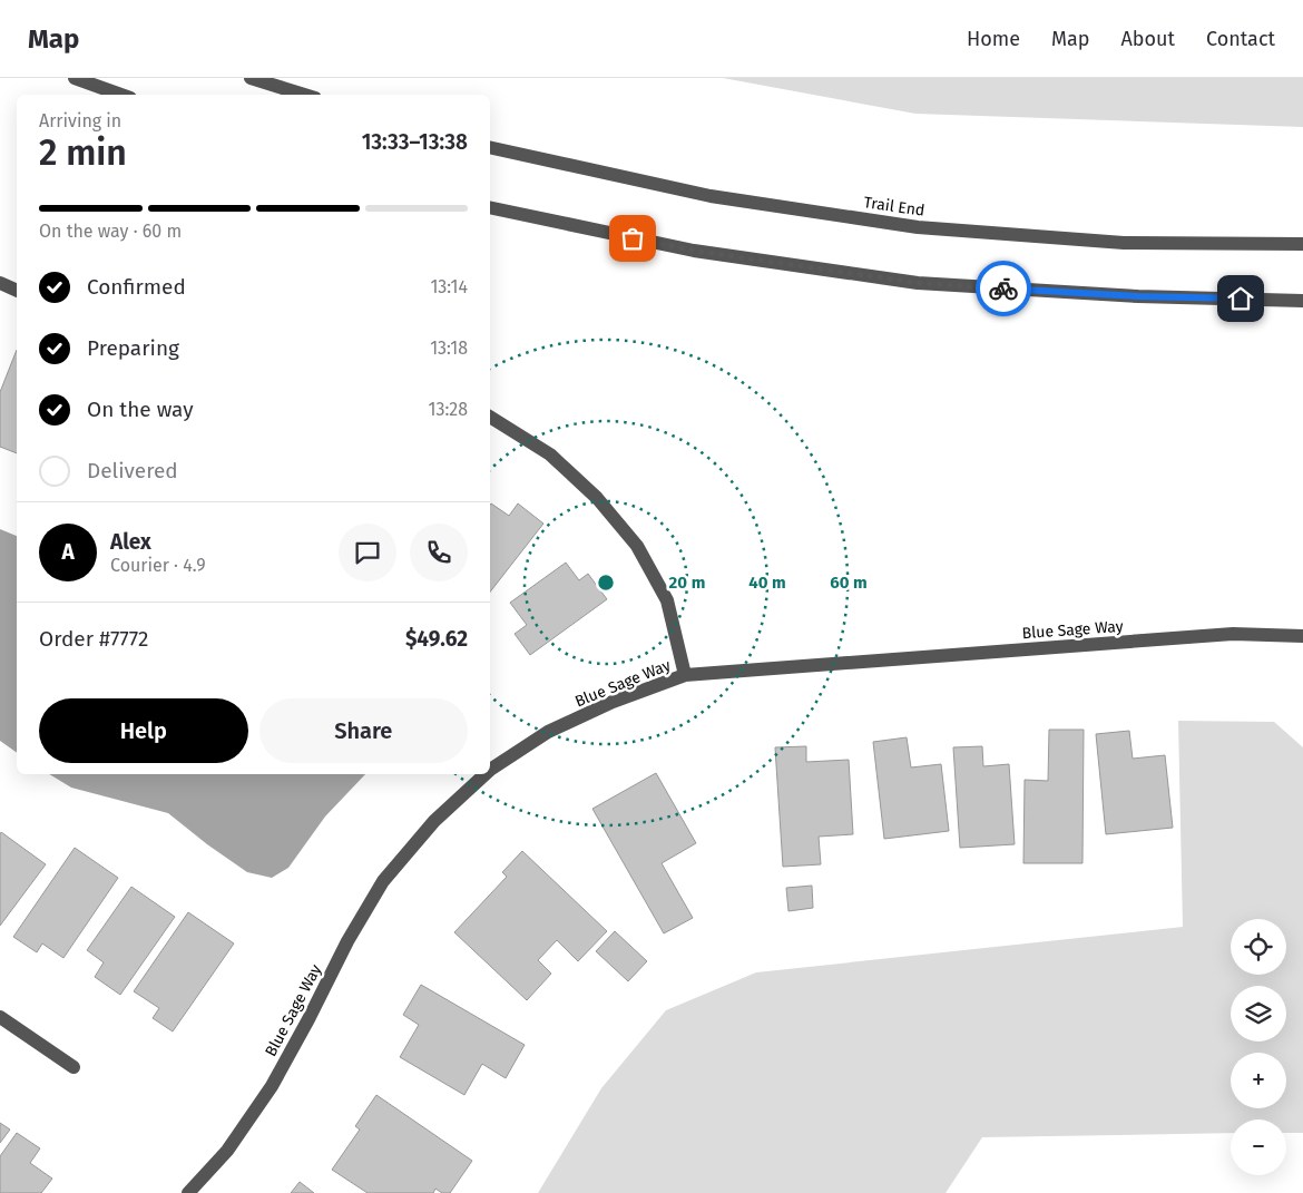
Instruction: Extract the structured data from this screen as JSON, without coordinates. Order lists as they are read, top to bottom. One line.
{"streets":{"street":["Trail End","Blue Sage Way"]},"page":{"header":"Map","nav":["Home","Map","About","Contact"],"heading":["2 min","Arriving in","13:33–13:38"],"panel":["Alex","Courier · 4.9","Order #7772","$49.62"],"bar":"On the way · 60 m","list":[["Confirmed","13:14"],["Preparing","13:18"],["On the way","13:28"],"Delivered"],"round":"A","buttons":["Help","Share"],"map_buttons":["+","−"]},"rings":["20 m","40 m","60 m"]}
